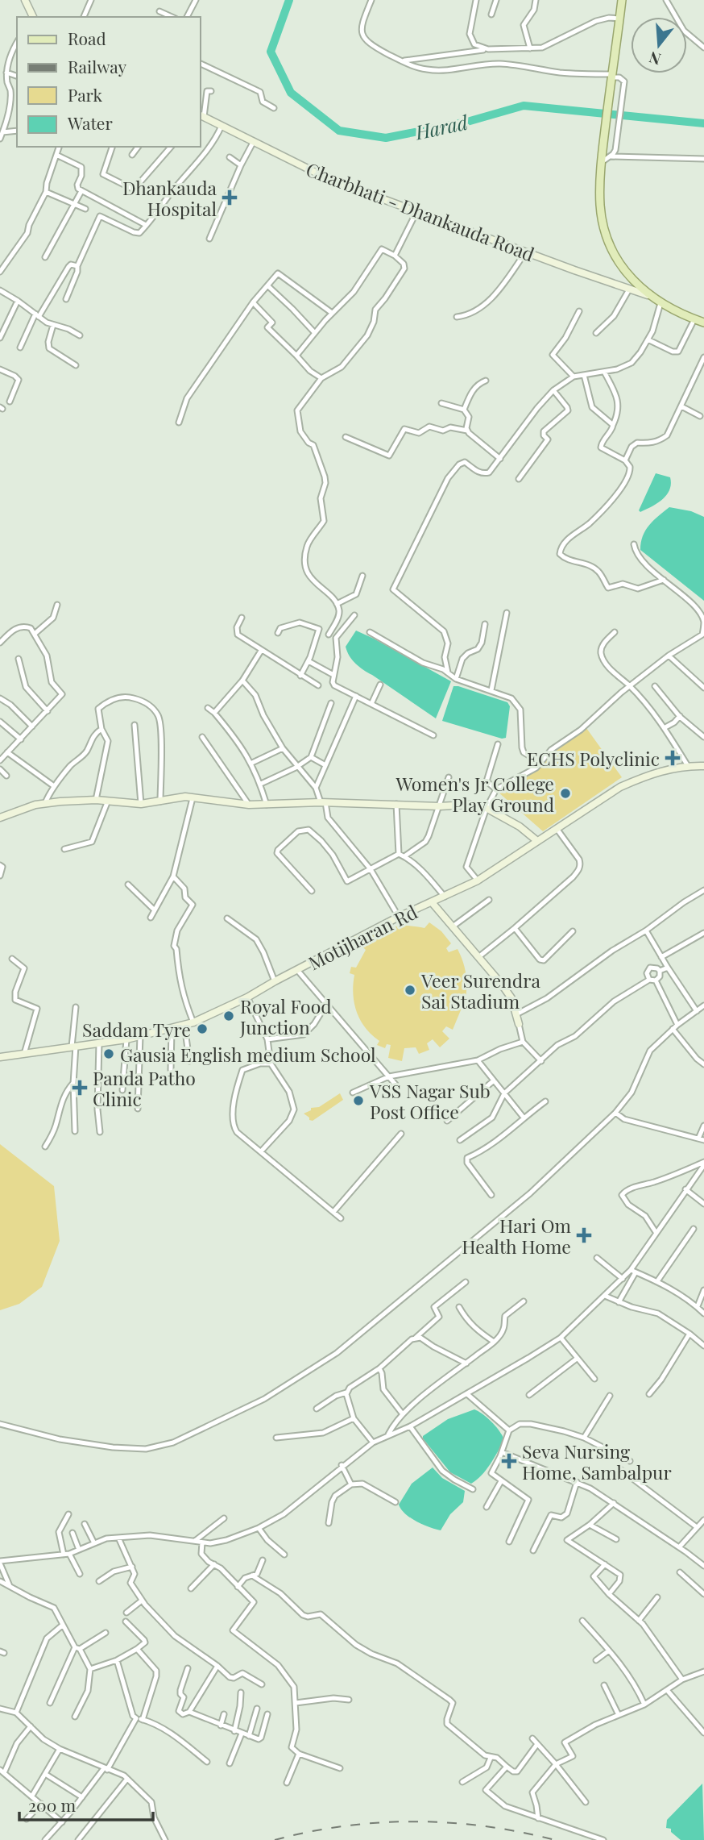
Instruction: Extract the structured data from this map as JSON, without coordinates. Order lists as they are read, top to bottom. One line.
{"streets":{"street":["Charbhati - Dhankauda Road","Motijharan Rd"]},"water":["Harad"],"places":{"health":["Dhankauda Hospital","ECHS Polyclinic","Panda Patho Clinic","Hari Om Health Home","Seva Nursing Home, Sambalpur"],"other":["Women's Jr College Play Ground","Veer Surendra Sai Stadium","Royal Food Junction","Saddam Tyre","Gausia English medium School","VSS Nagar Sub Post Office"]},"legend":["Road","Railway","Park","Water"],"scale_bar":"200 m","north":"bottom"}
